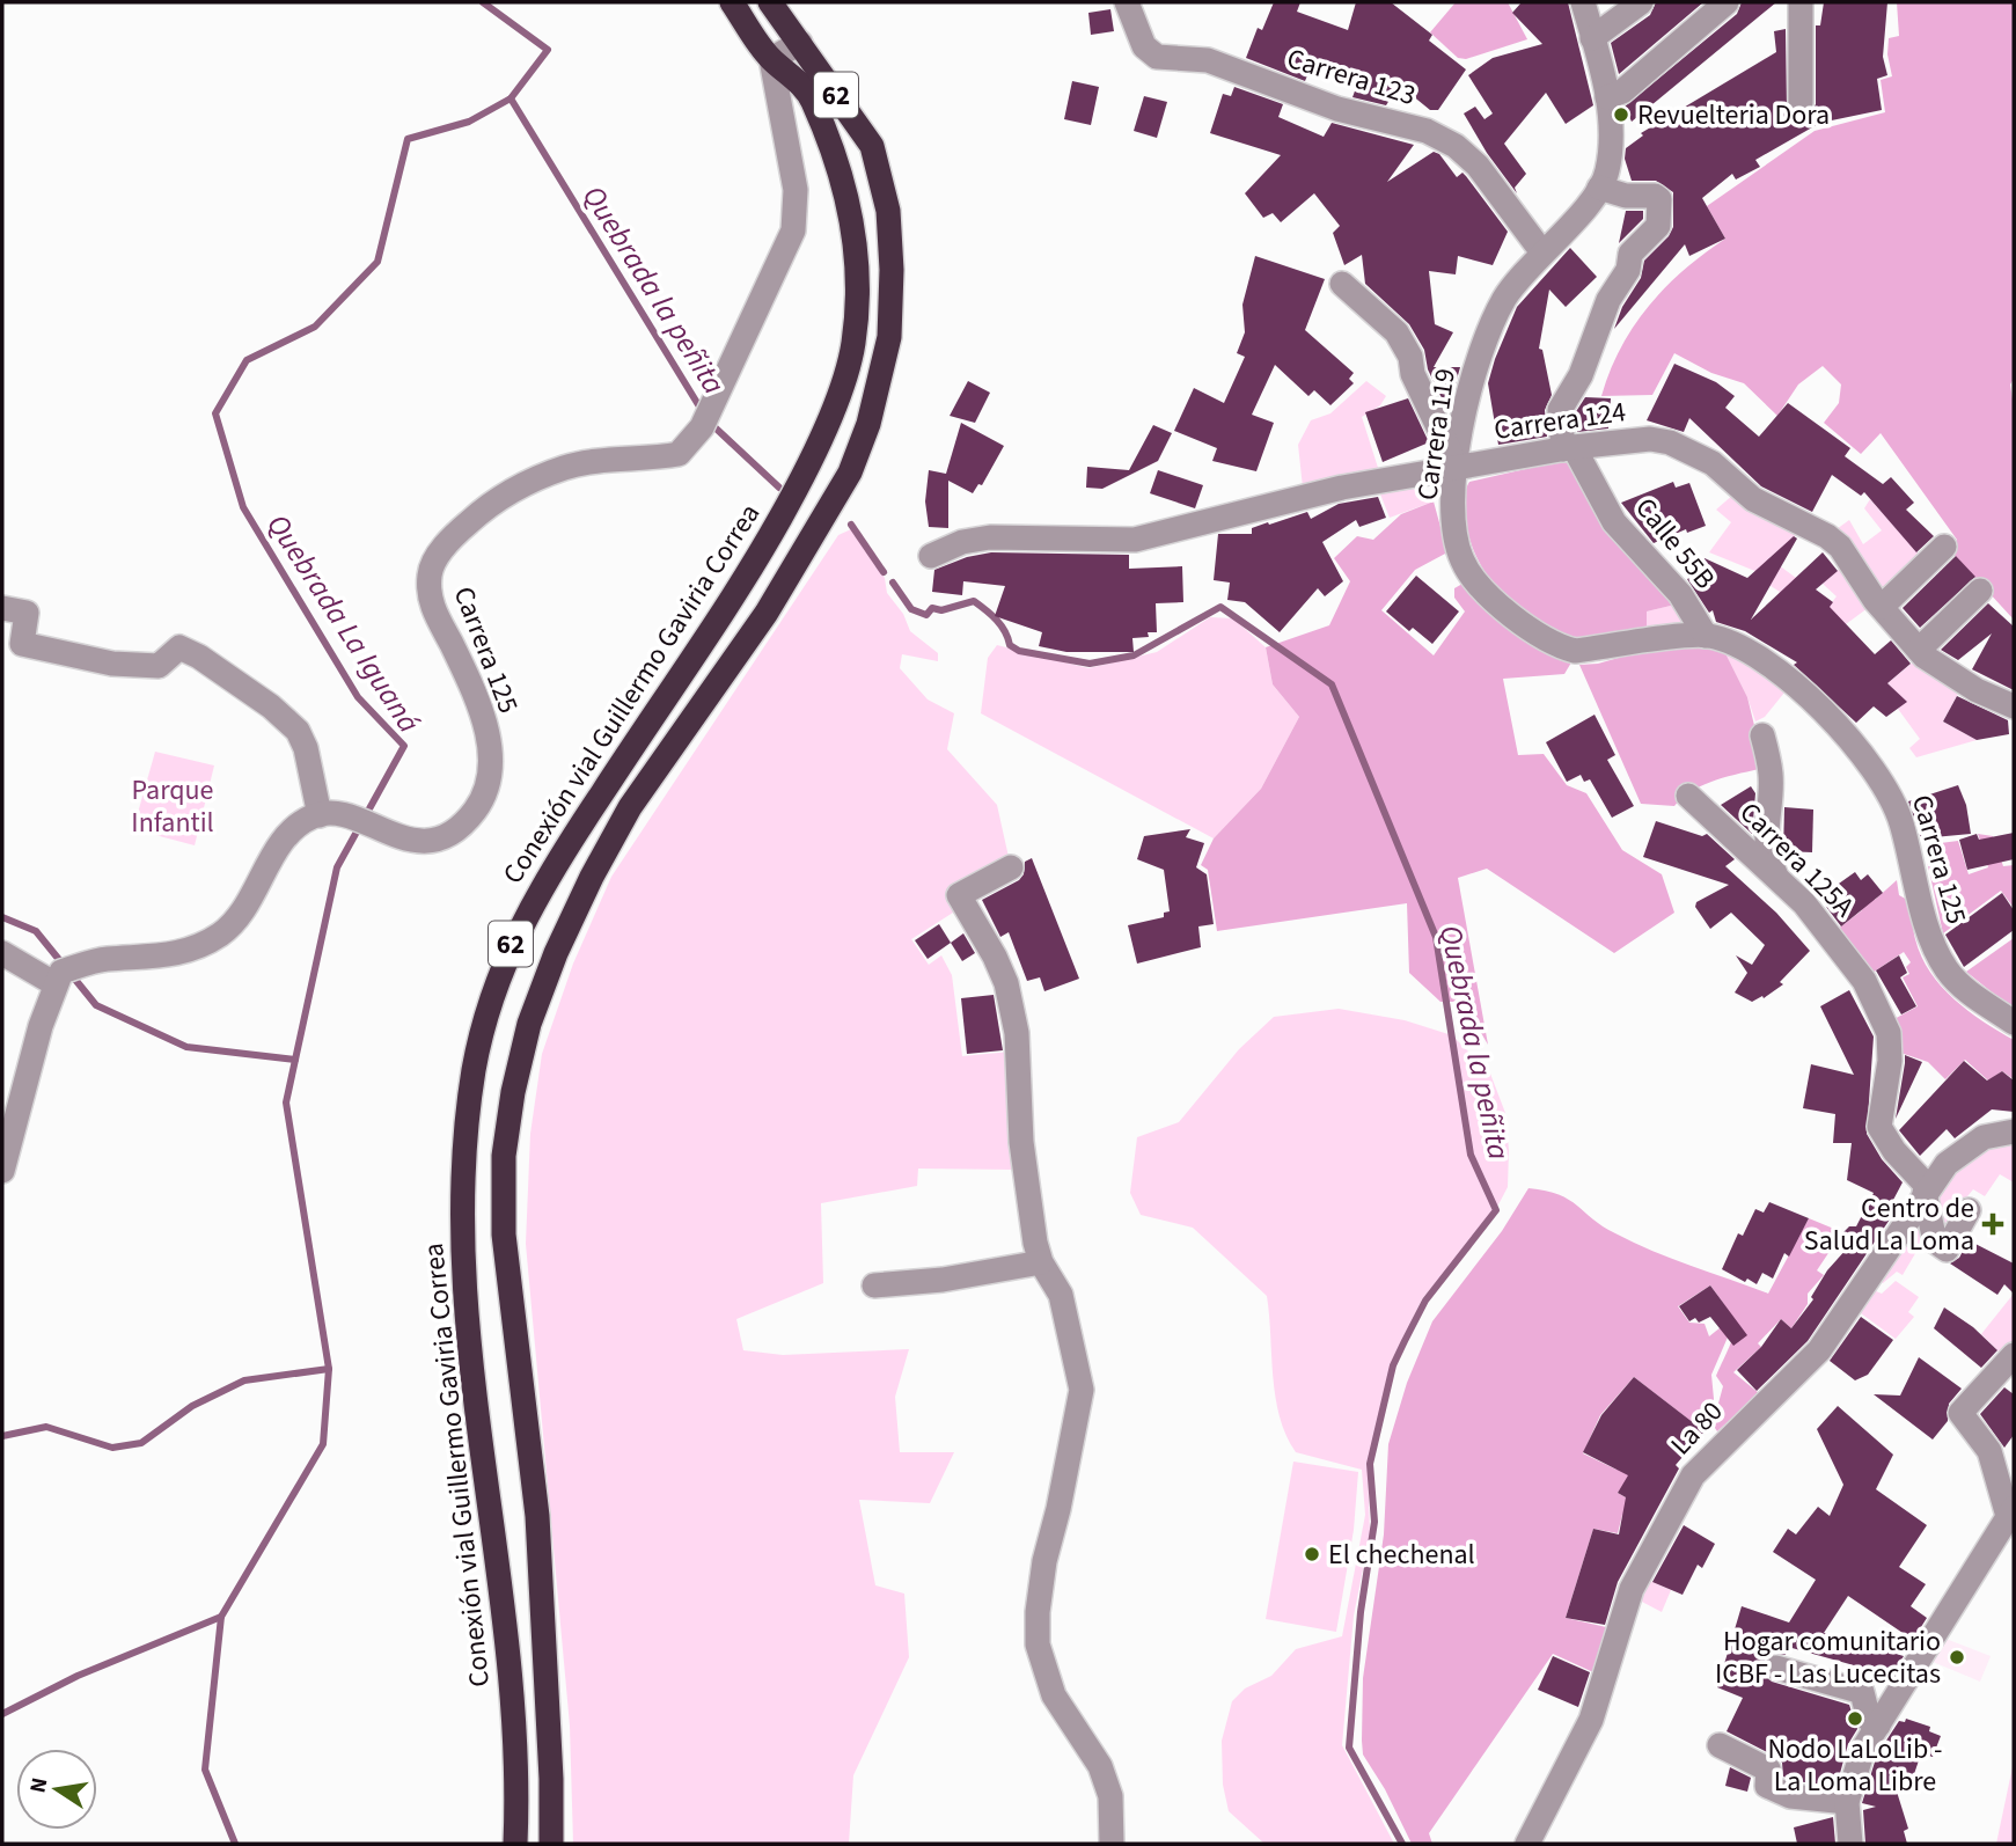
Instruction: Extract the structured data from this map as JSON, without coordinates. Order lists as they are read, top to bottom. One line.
{"streets":{"highway":["62","Conexión vial Guillermo Gaviria Correa"],"street":["Carrera 123","Carrera 124","Carrera 119","Calle 55B","Carrera 125","Carrera 125A","La 80"]},"crossings":[["Carrera 123","Carrera 119"],["Carrera 124","Carrera 119"],["Carrera 124","Calle 55B"],["Carrera 119","Calle 55B"],["Carrera 119","Carrera 125"],["Carrera 125","Conexión vial Guillermo Gaviria Correa"],["Carrera 125A","La 80"]],"water":["Quebrada la peñita","Quebrada La Iguaná"],"parks":["Parque Infantil"],"places":{"other":["Revuelteria Dora","El chechenal","Hogar comunitario ICBF - Las Lucecitas","Nodo LaLoLib - La Loma Libre"],"health":["Centro de Salud La Loma"]},"north":"left"}
